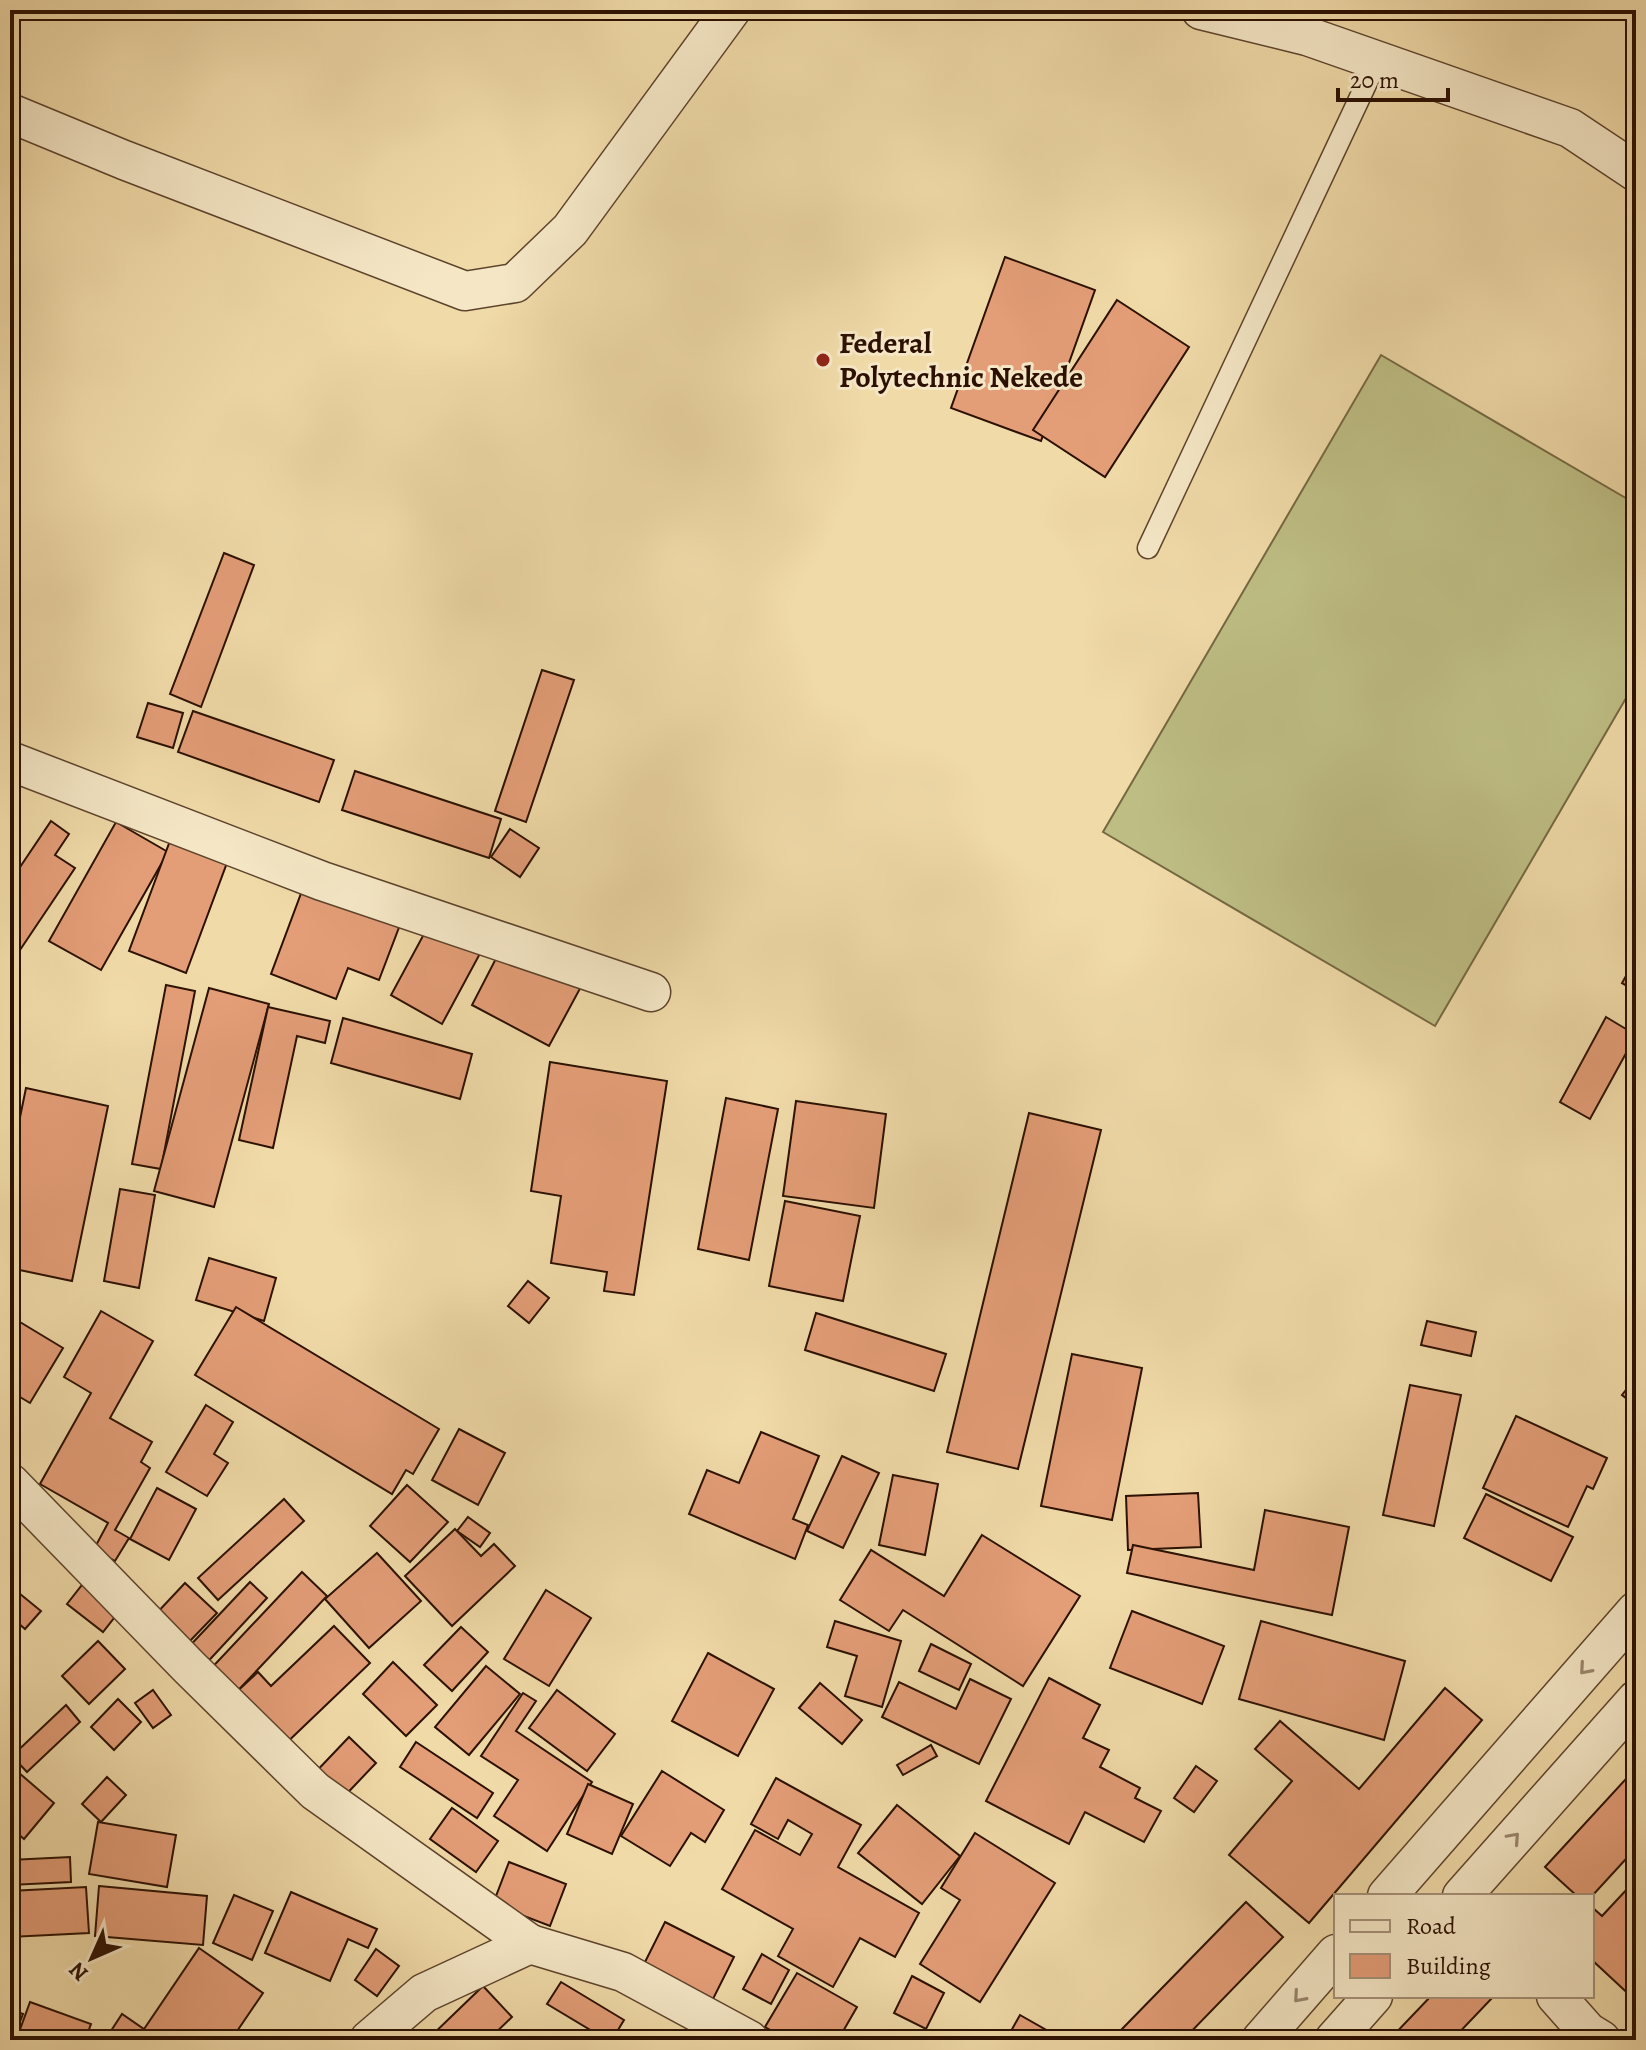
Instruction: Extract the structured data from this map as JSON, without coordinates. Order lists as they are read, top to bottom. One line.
{"places":["Federal Polytechnic Nekede"],"legend":["Road","Building"],"scale_bar":"20 m","north":"bottom left"}
